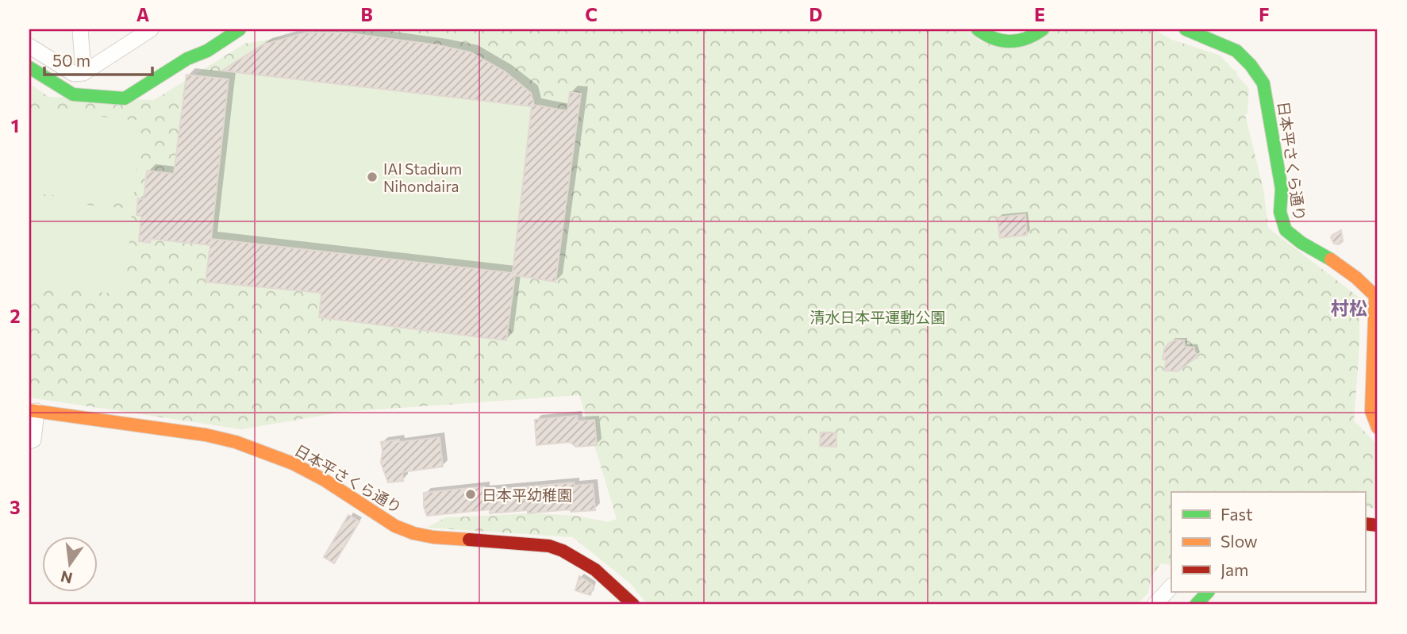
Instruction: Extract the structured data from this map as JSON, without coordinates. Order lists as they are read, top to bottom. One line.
{"streets":{"street":["日本平さくら通り"]},"districts":["村松"],"parks":["清水日本平運動公園"],"places":["IAI Stadium Nihondaira","日本平幼稚園"],"legend":["Fast","Slow","Jam"],"scale_bar":"50 m","north":"bottom","grid":{"columns":["A","B","C","D","E","F"],"rows":["1","2","3"]}}
